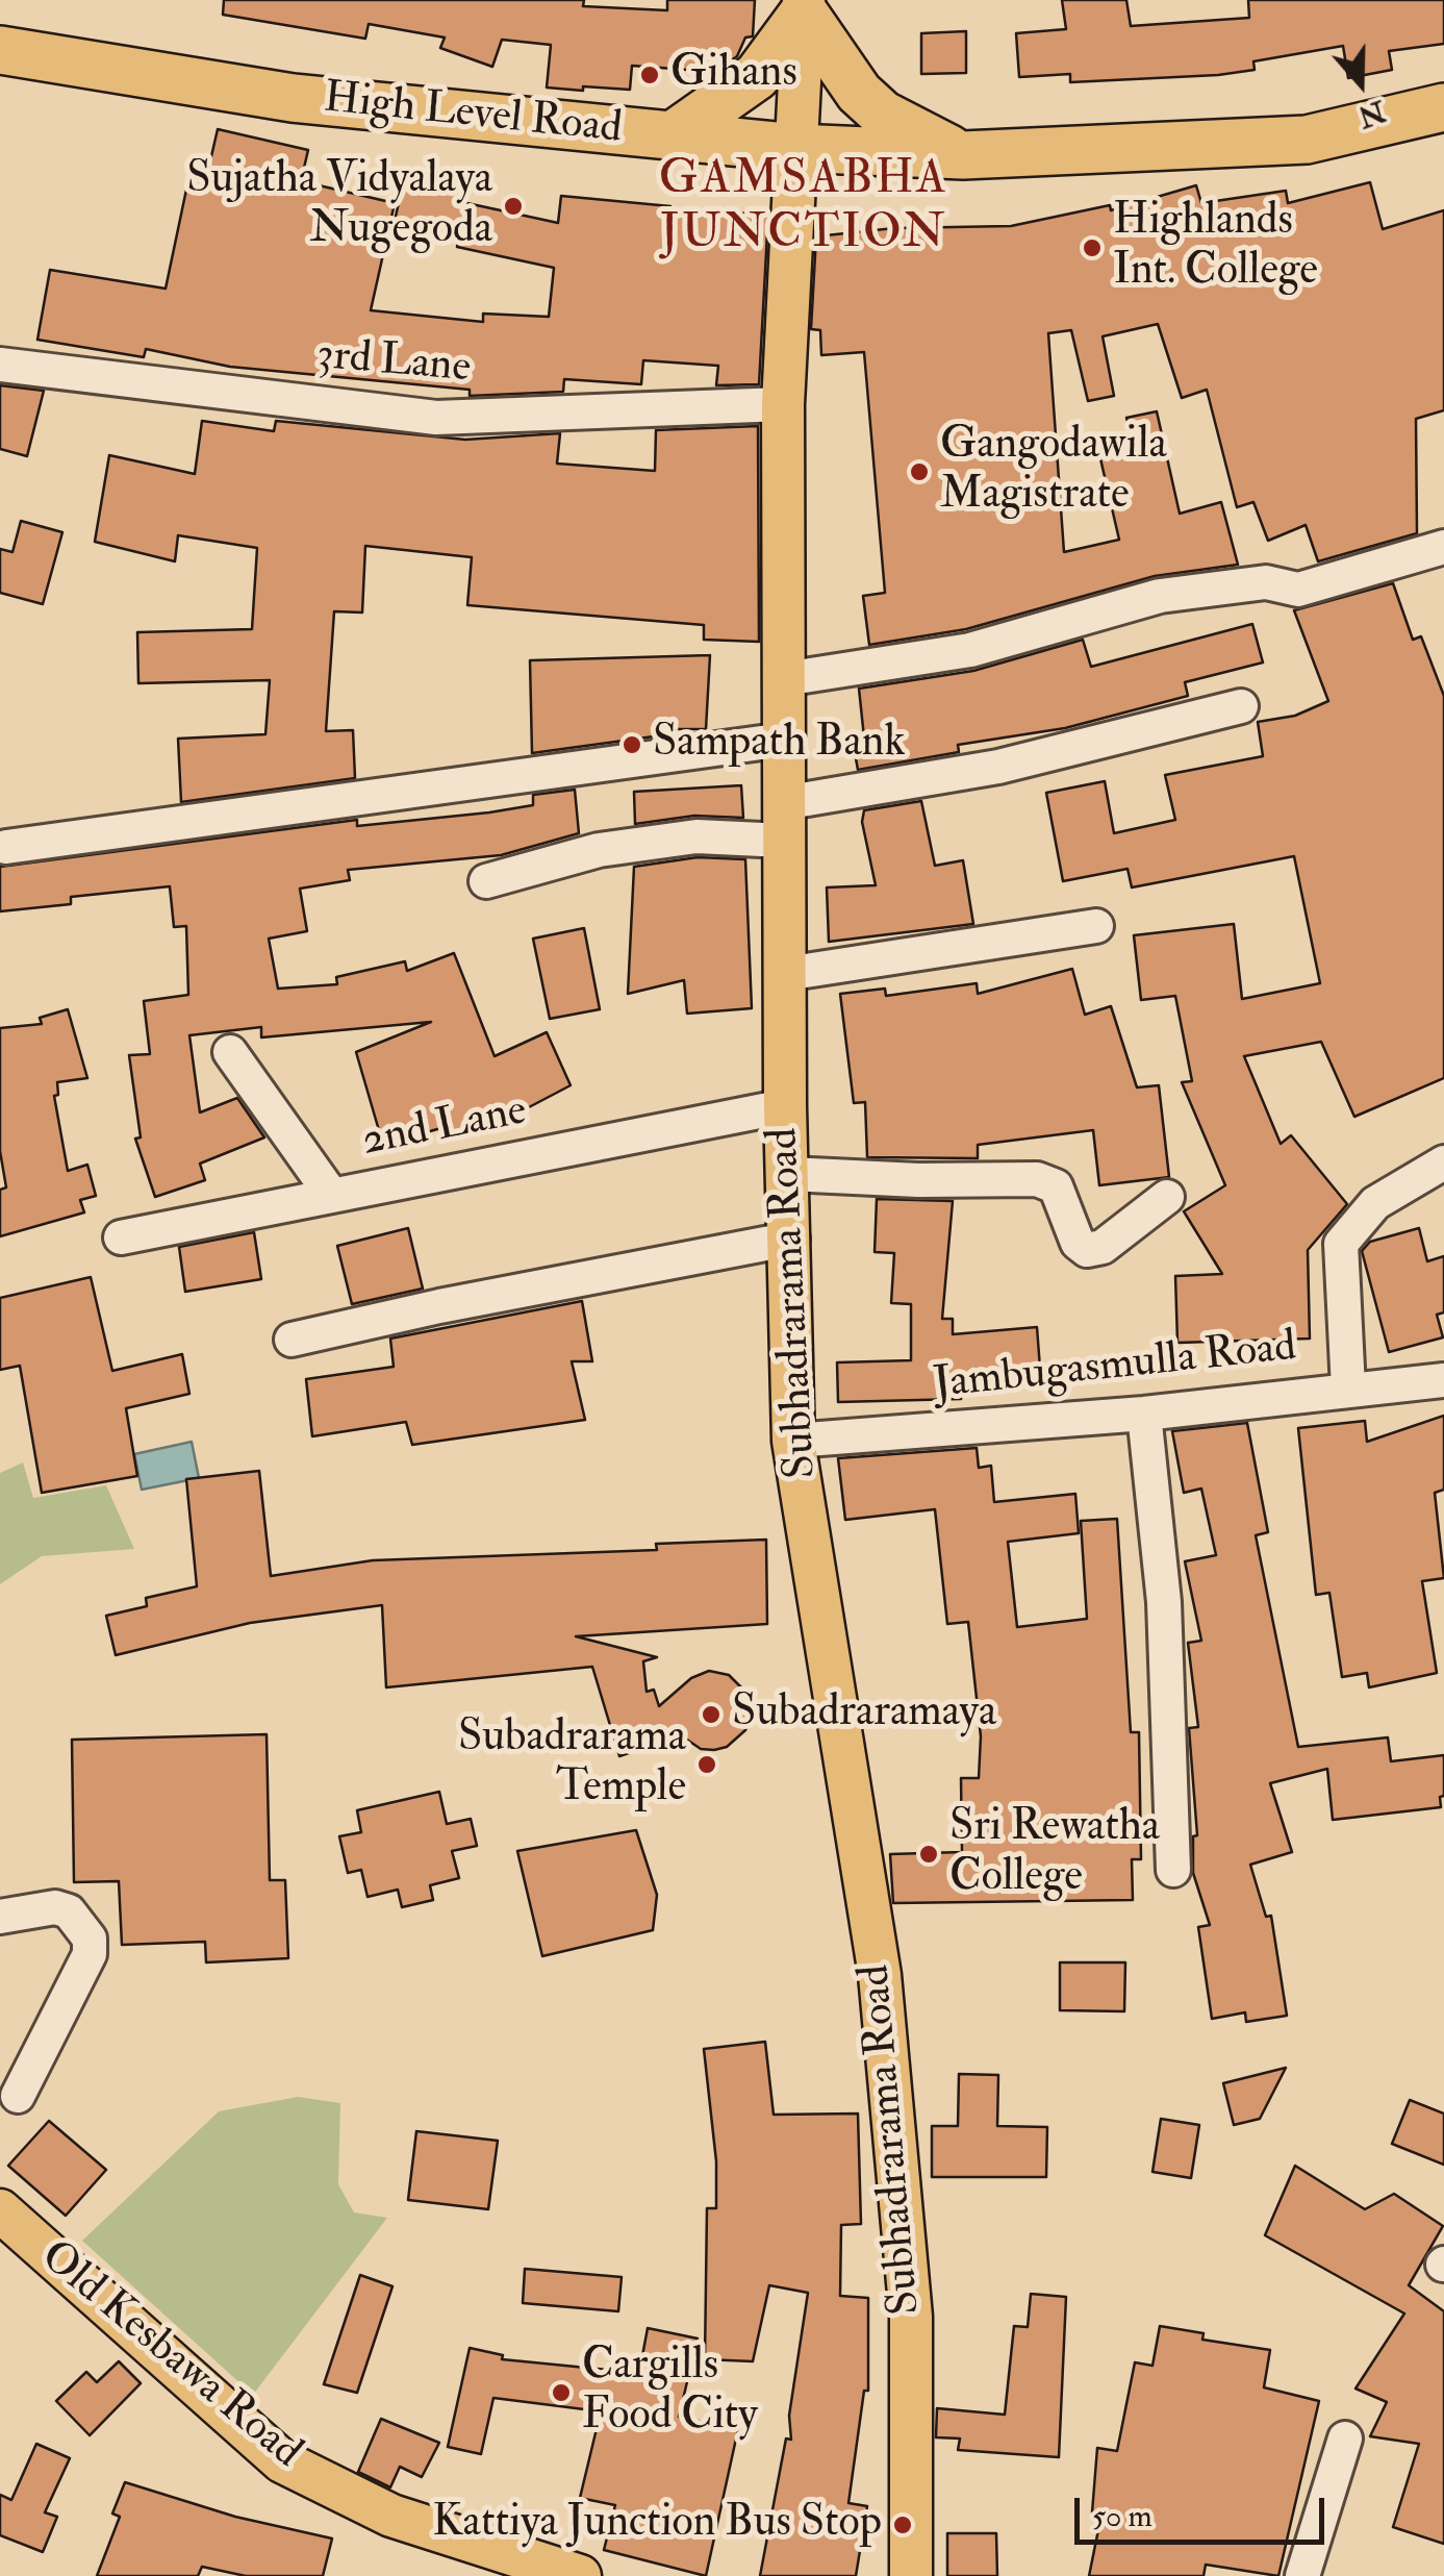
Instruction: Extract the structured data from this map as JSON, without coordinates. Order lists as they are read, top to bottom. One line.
{"streets":{"highway":["High Level Road"],"main road":["Subhadrarama Road","Old Kesbawa Road"],"street":["3rd Lane","2nd Lane","Jambugasmulla Road"]},"crossings":[["High Level Road","Subhadrarama Road"],["3rd Lane","Subhadrarama Road"],["2nd Lane","Subhadrarama Road"],["Subhadrarama Road","Jambugasmulla Road"]],"districts":["GAMSABHA JUNCTION"],"places":["Gihans","Sujatha Vidyalaya Nugegoda","Highlands Int. College","Gangodawila Magistrate","Sampath Bank","Subadraramaya","Subadrarama Temple","Sri Rewatha College","Cargills Food City","Kattiya Junction Bus Stop"],"scale_bar":"50 m","north":"bottom"}
